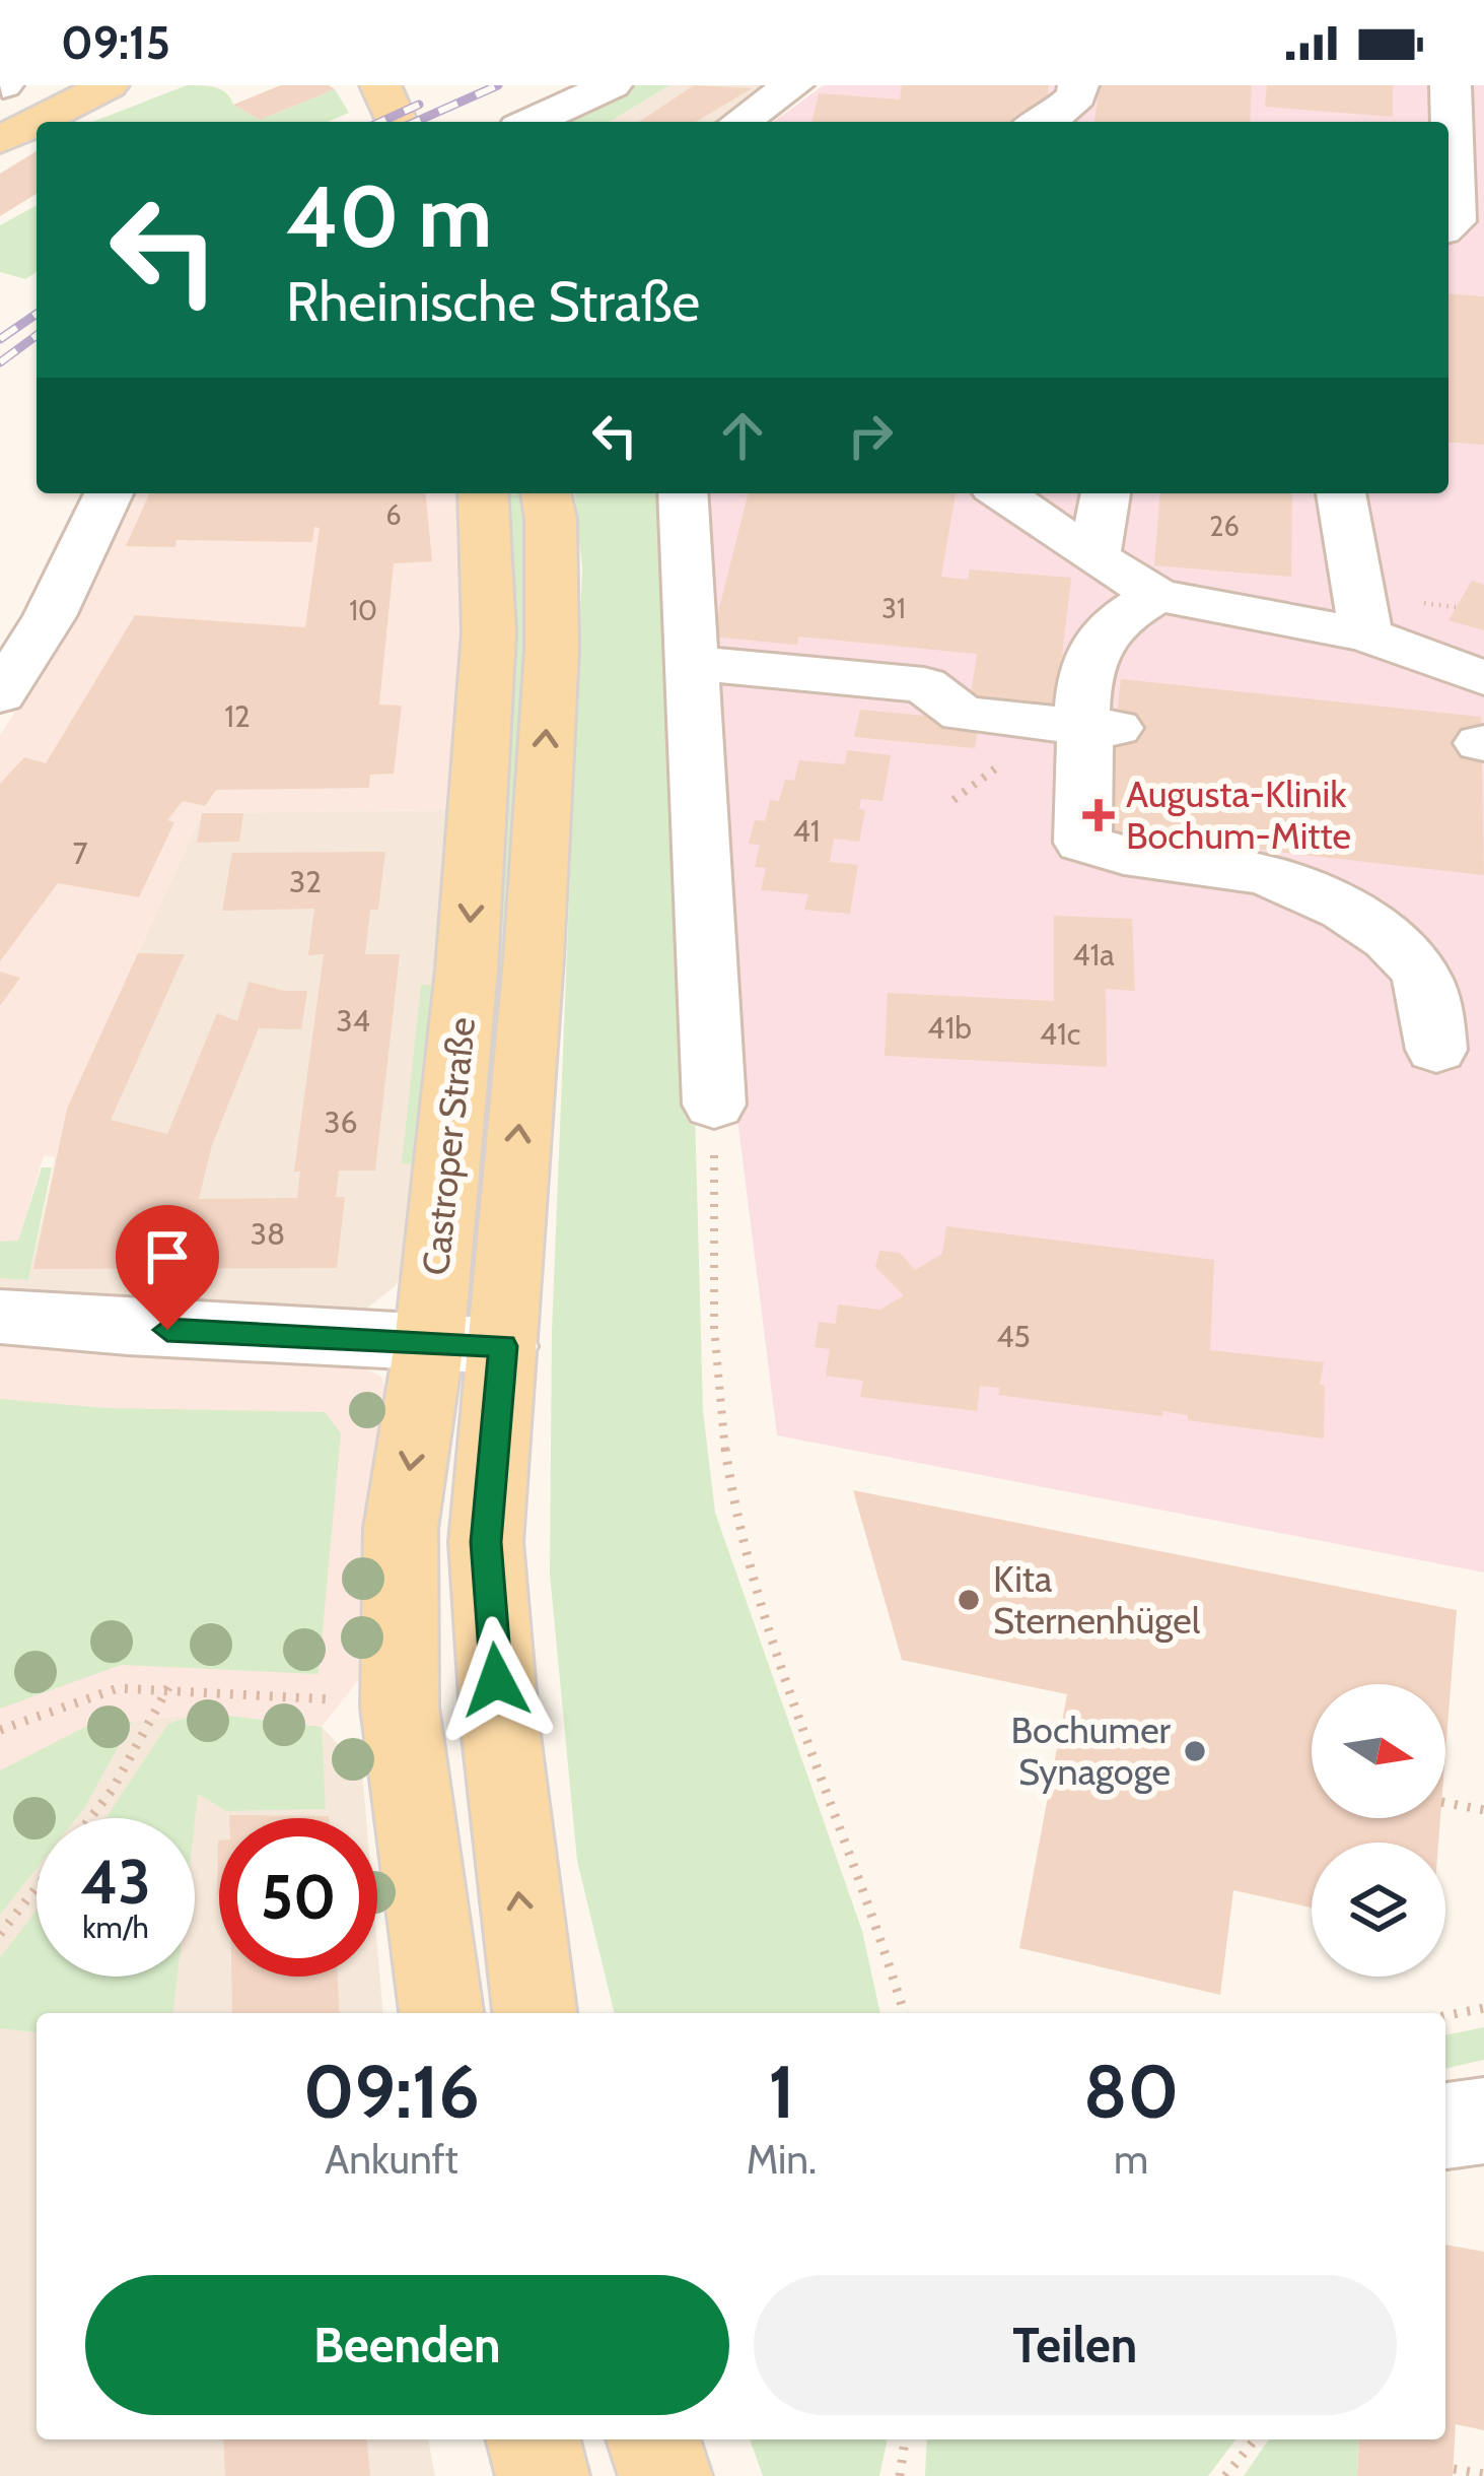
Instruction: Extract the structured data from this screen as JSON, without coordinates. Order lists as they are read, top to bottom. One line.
{"streets":{"main road":["Castroper Straße"]},"places":{"health":["Augusta-Klinik Bochum-Mitte"],"other":["Kita Sternenhügel","Bochumer Synagoge"]},"house_numbers":["6","26","31","10","12","41","7","32","41a","34","41b","41c","36","38","45"],"north":"right","page":{"status":"09:15","turn":["40 m","Rheinische Straße"],"speed":"43 km/h","limit":"50","eta":["09:16","Ankunft","1","Min.","80","m"],"buttons":["Beenden","Teilen"]}}
